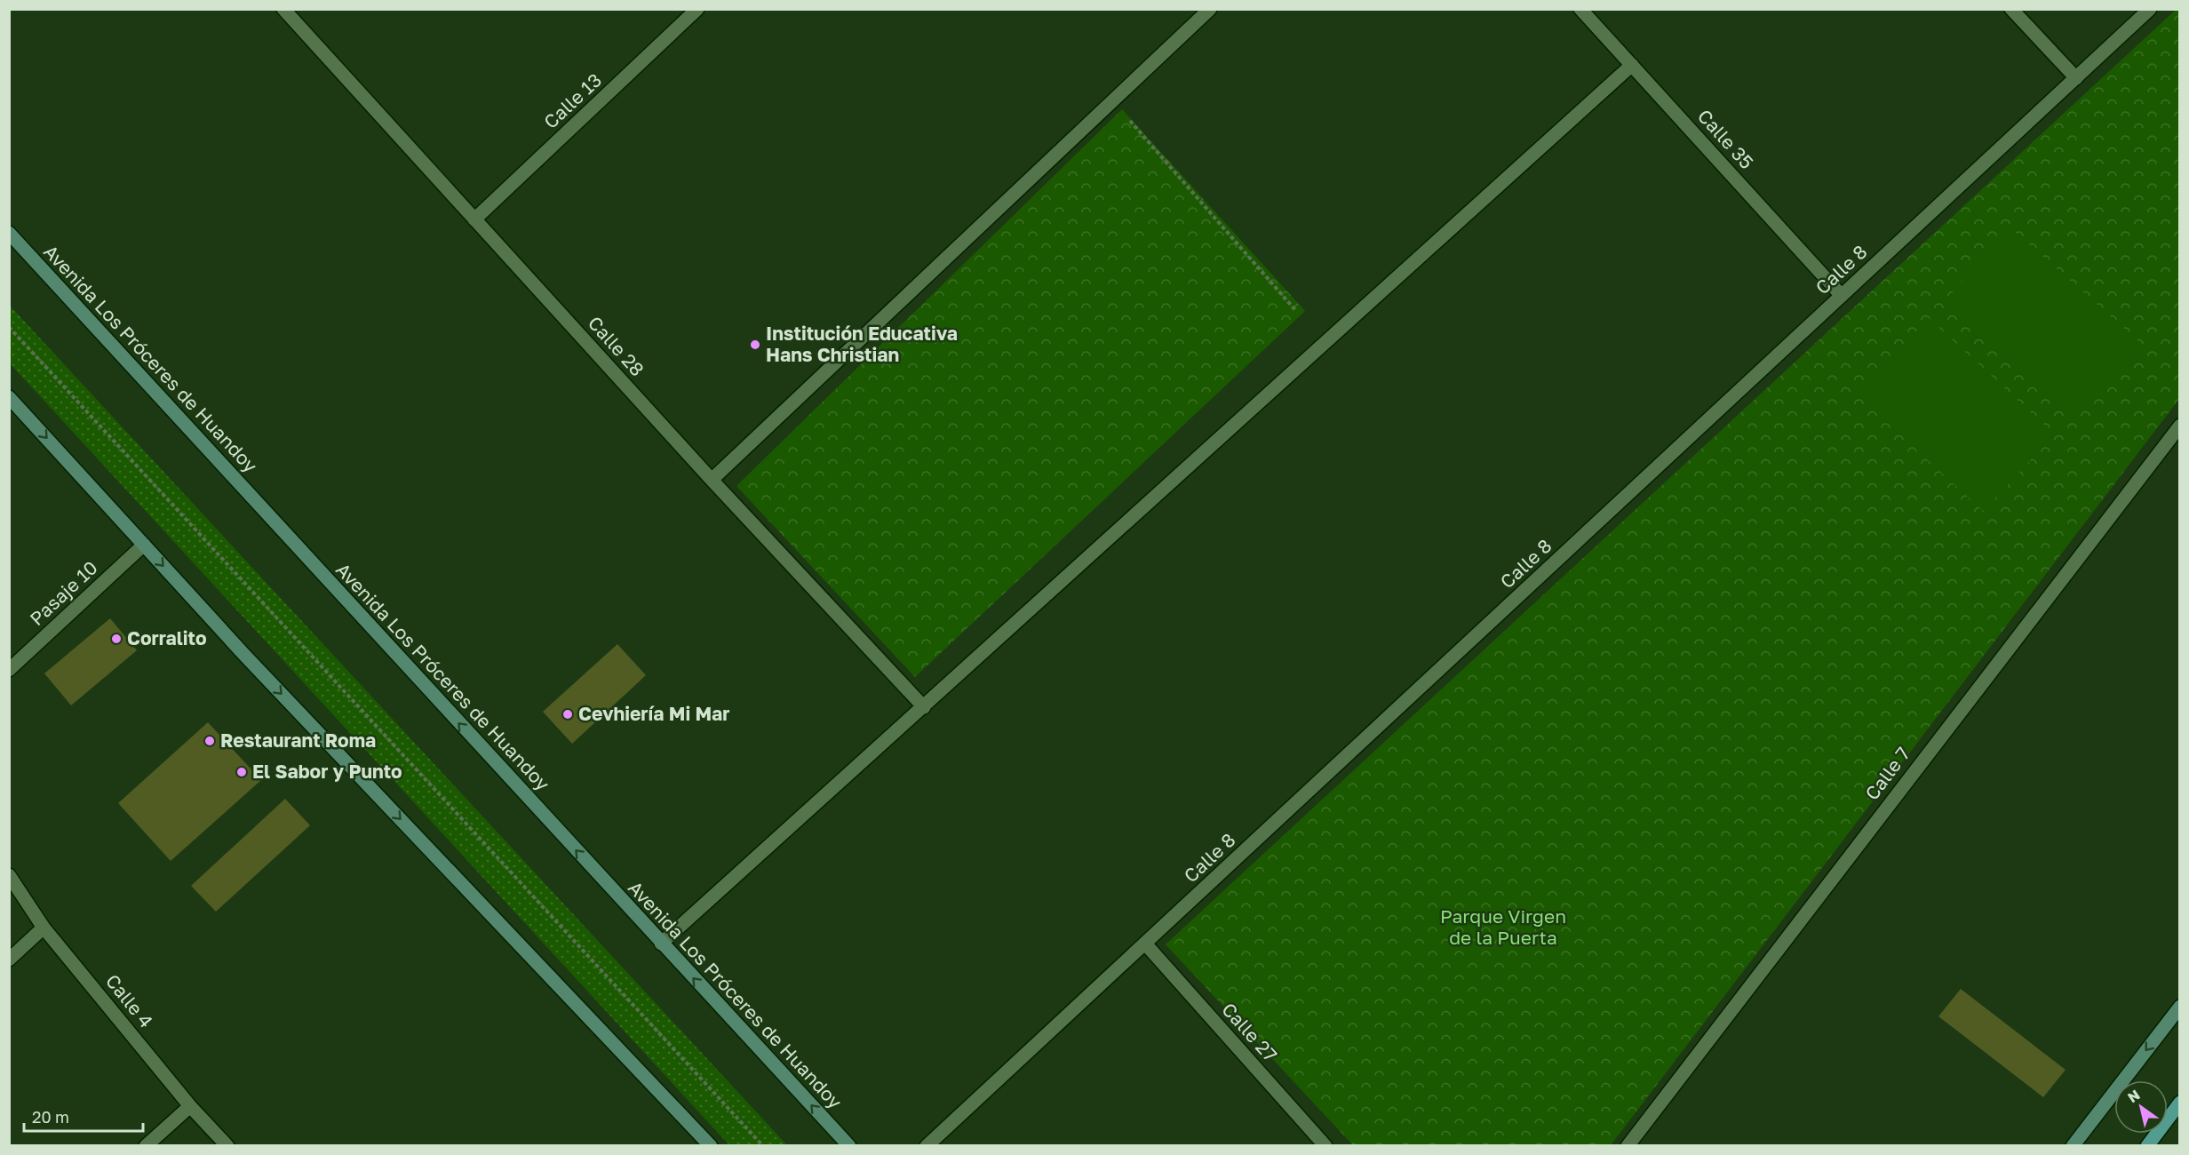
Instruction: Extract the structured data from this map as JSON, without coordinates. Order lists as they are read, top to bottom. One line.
{"streets":{"main road":["Avenida Los Próceres de Huandoy"],"street":["Calle 13","Calle 35","Calle 8","Calle 28","Pasaje 10","Calle 7","Calle 4","Calle 27"]},"crossings":[["Calle 13","Calle 28"],["Calle 35","Calle 8"],["Calle 8","Calle 27"]],"parks":["Parque Virgen de la Puerta"],"places":["Institución Educativa Hans Christian","Corralito","Cevhiería Mi Mar","Restaurant Roma","El Sabor y Punto"],"scale_bar":"20 m","north":"top left"}
